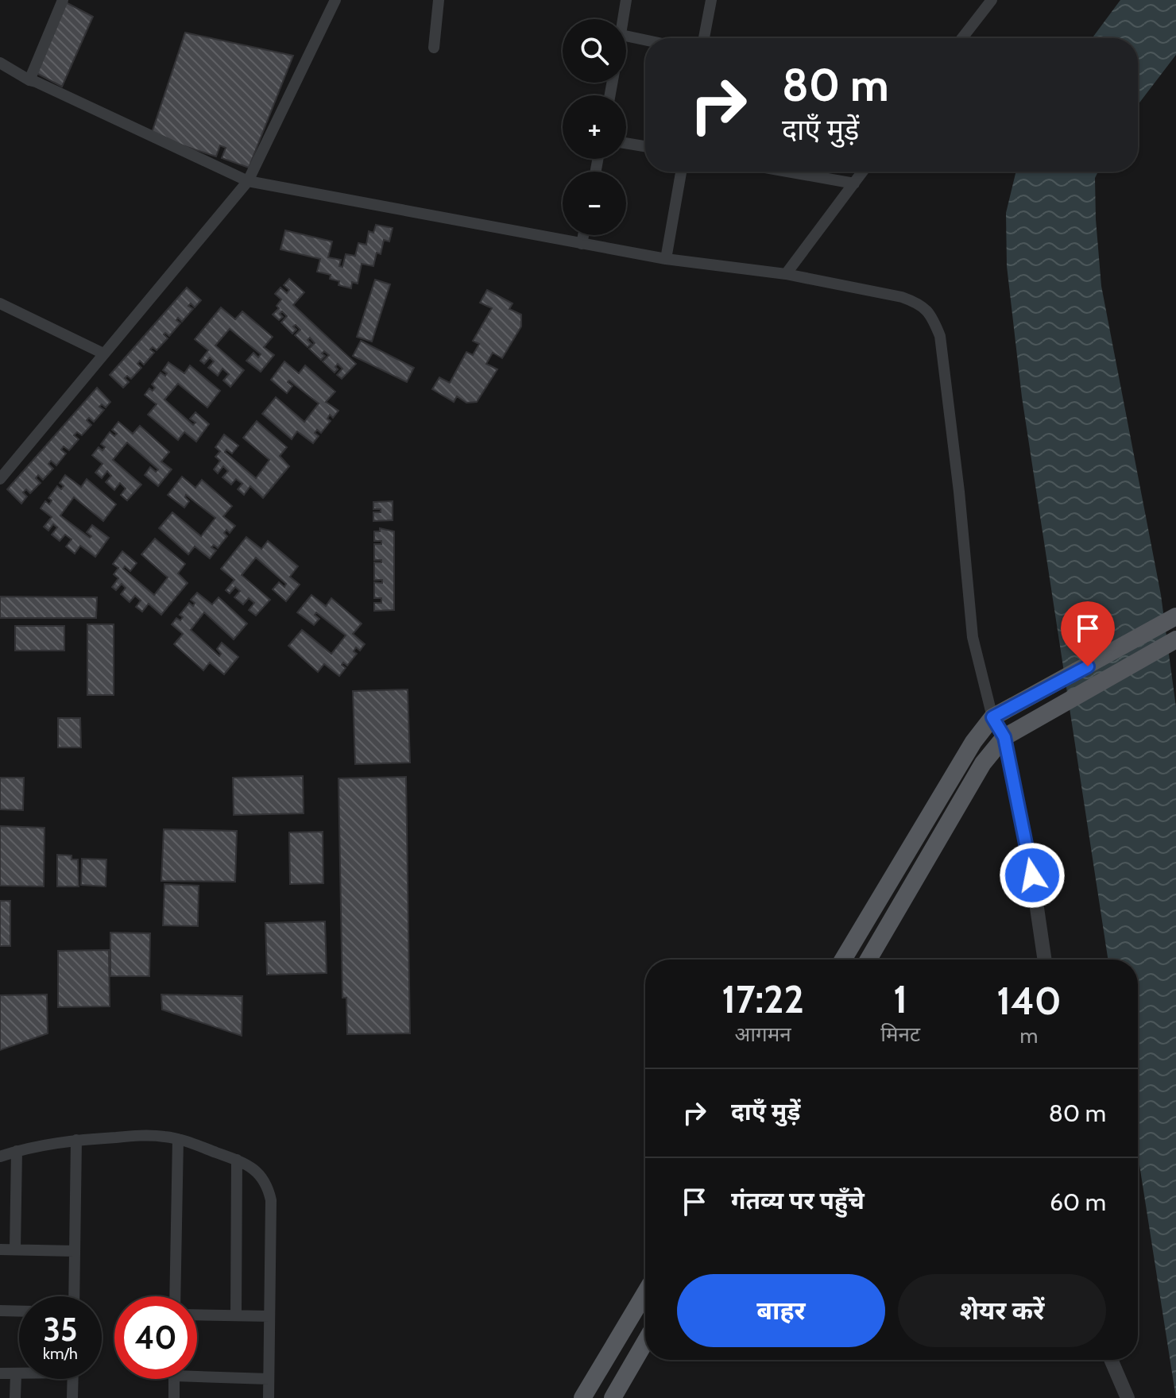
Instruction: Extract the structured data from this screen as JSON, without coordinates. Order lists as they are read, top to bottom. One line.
{"page":{"map_buttons":["+","−"],"turn":["80 m","दाएँ मुड़ें"],"eta":["17:22","आगमन","1","मिनट","140","m"],"list":[{"name":"दाएँ मुड़ें","value":"80 m"},{"name":"गंतव्य पर पहुँचे","value":"60 m"}],"buttons":["बाहर","शेयर करें"],"speed":"35 km/h","limit":"40"}}
